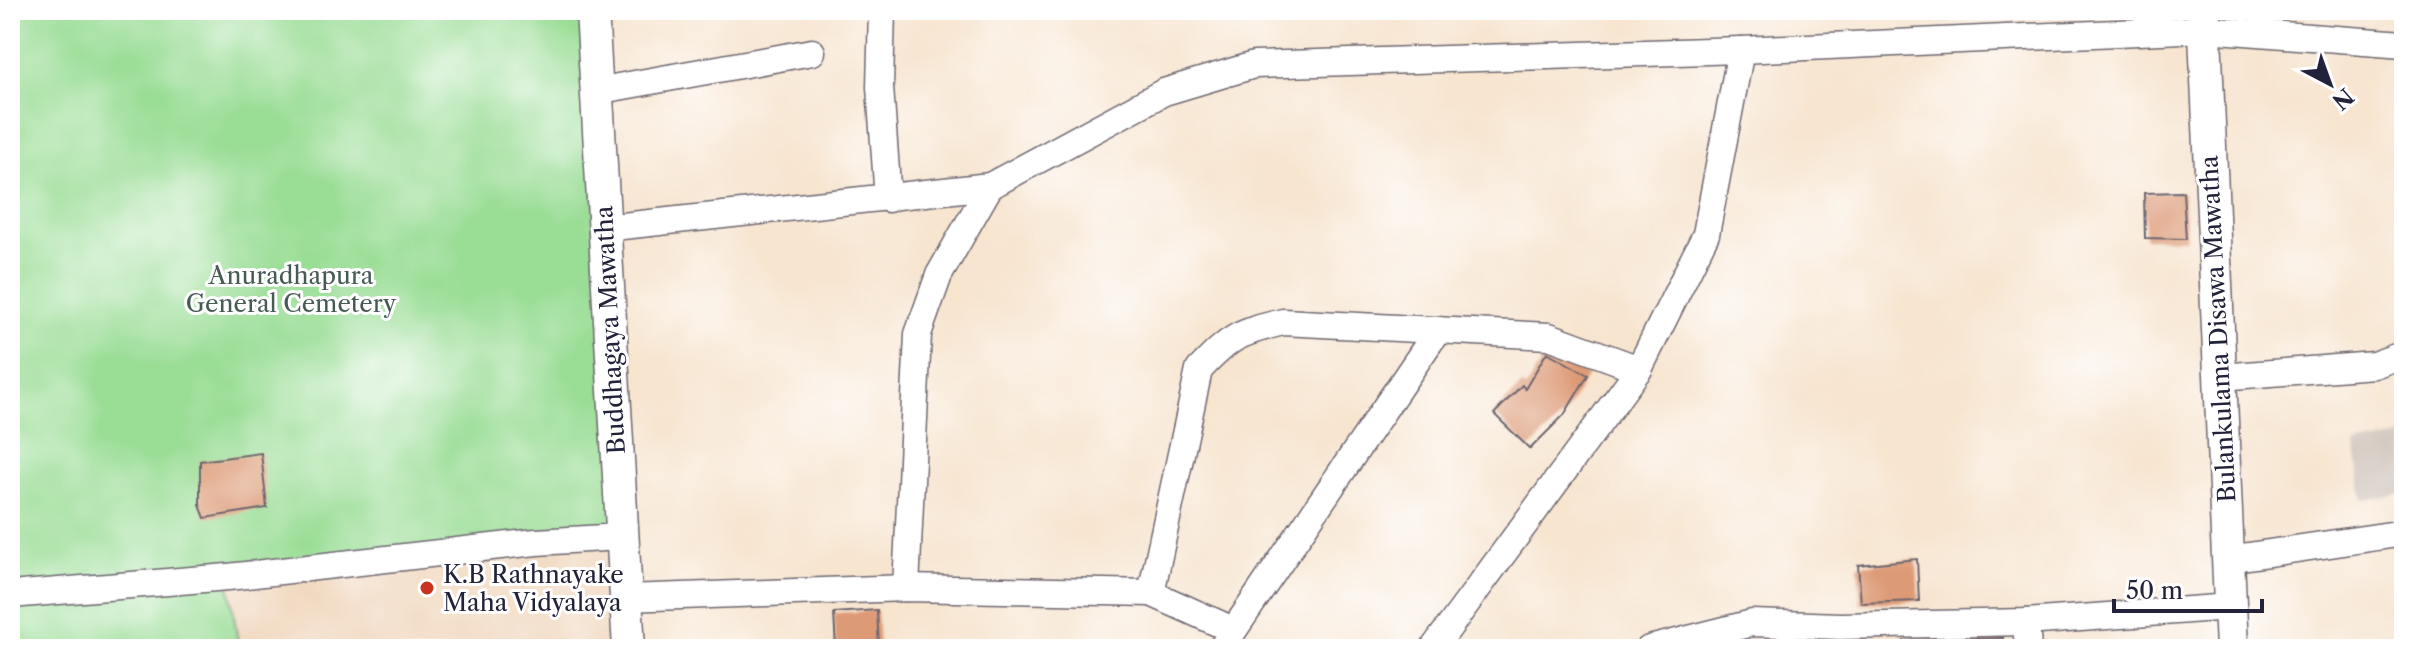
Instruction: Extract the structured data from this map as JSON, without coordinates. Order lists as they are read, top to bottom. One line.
{"streets":{"main road":["Bulankulama Disawa Mawatha","Buddhagaya Mawatha"]},"parks":["Anuradhapura General Cemetery"],"places":["K.B Rathnayake Maha Vidyalaya"],"scale_bar":"50 m","north":"bottom right"}
